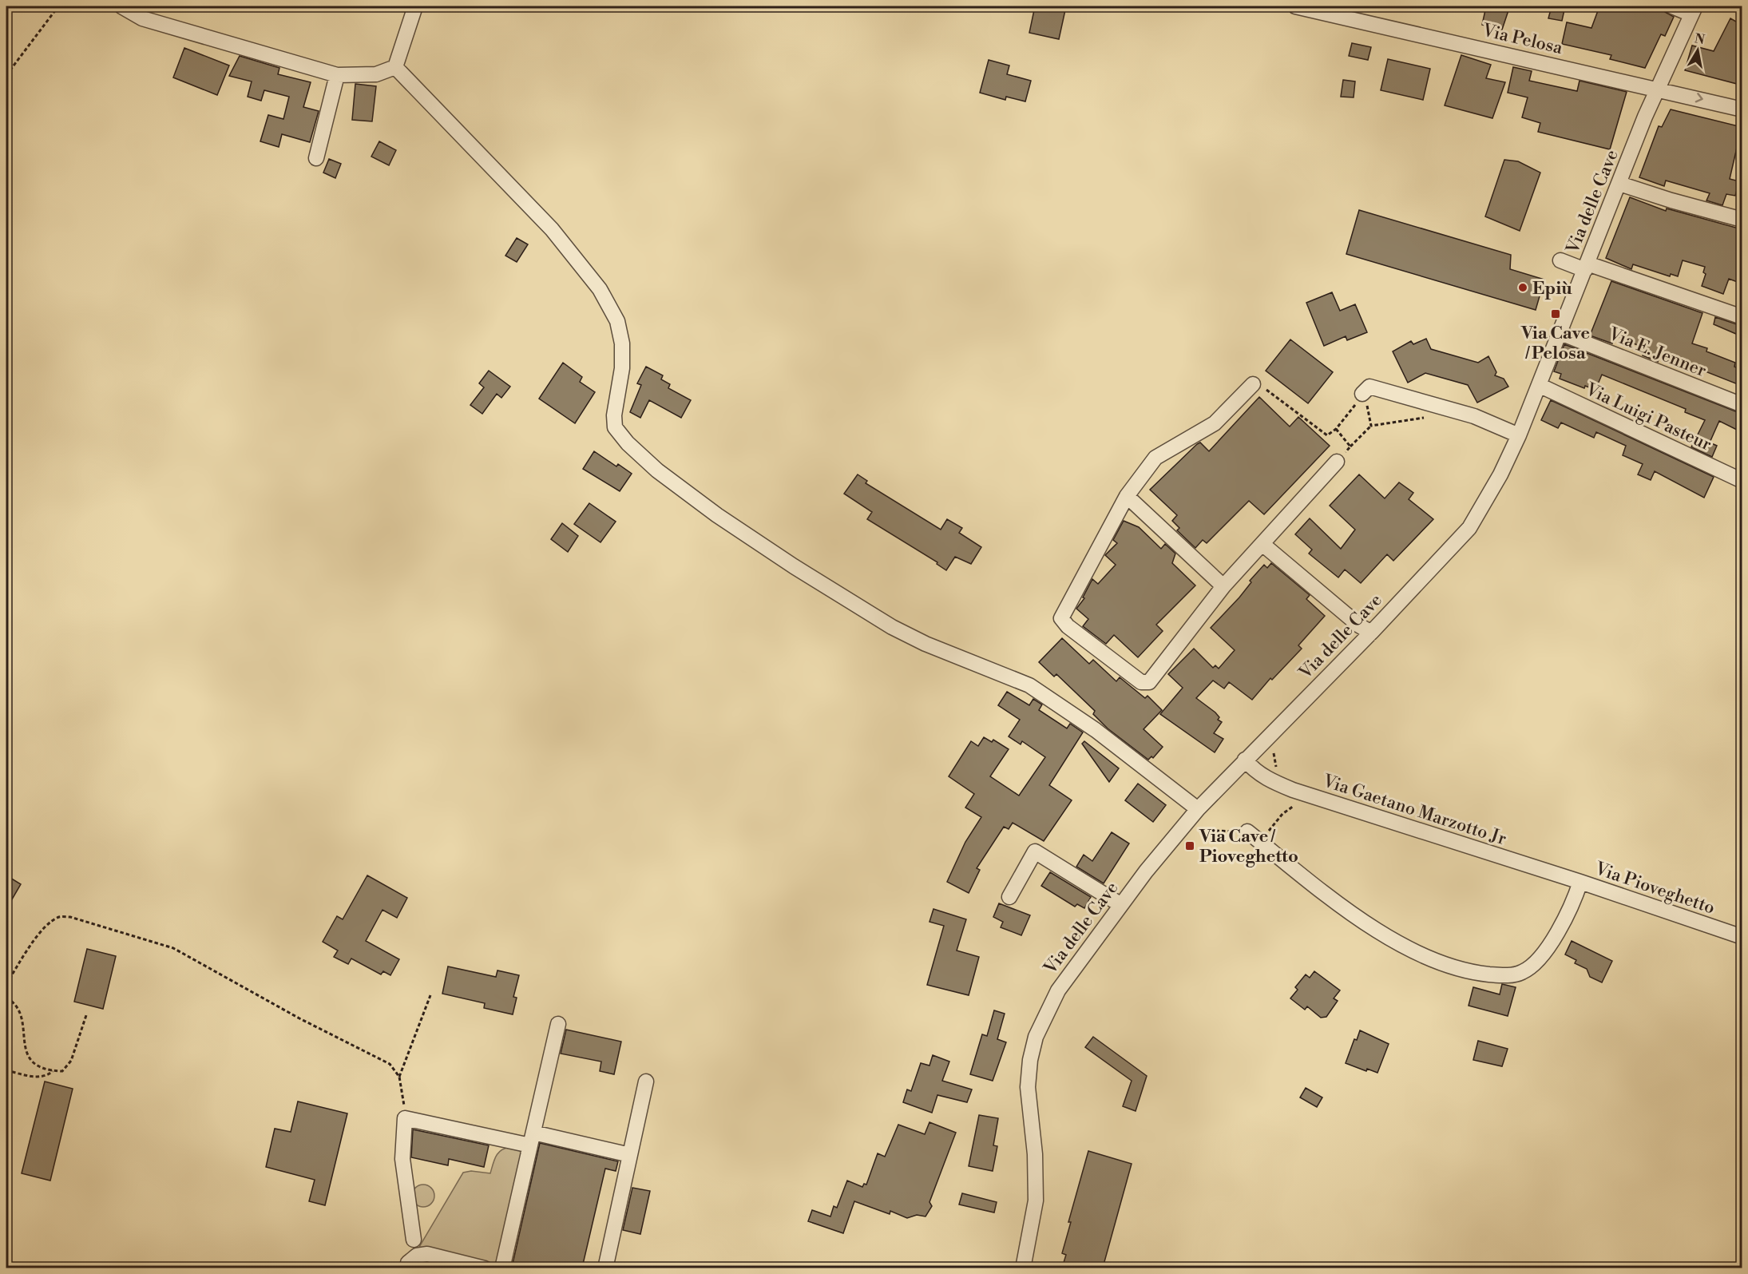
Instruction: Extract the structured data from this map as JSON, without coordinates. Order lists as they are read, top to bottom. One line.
{"streets":{"street":["Via Pelosa","Via delle Cave","Via E. Jenner","Via Luigi Pasteur","Via Gaetano Marzotto Jr","Via Pioveghetto"]},"crossings":[["Via Pelosa","Via delle Cave"],["Via delle Cave","Via E. Jenner"],["Via delle Cave","Via Luigi Pasteur"],["Via delle Cave","Via Gaetano Marzotto Jr"],["Via Gaetano Marzotto Jr","Via Pioveghetto"]],"places":{"other":["Epiù"],"transit":["Via Cave / Pelosa","Via Cave / Pioveghetto"]},"north":"top"}
